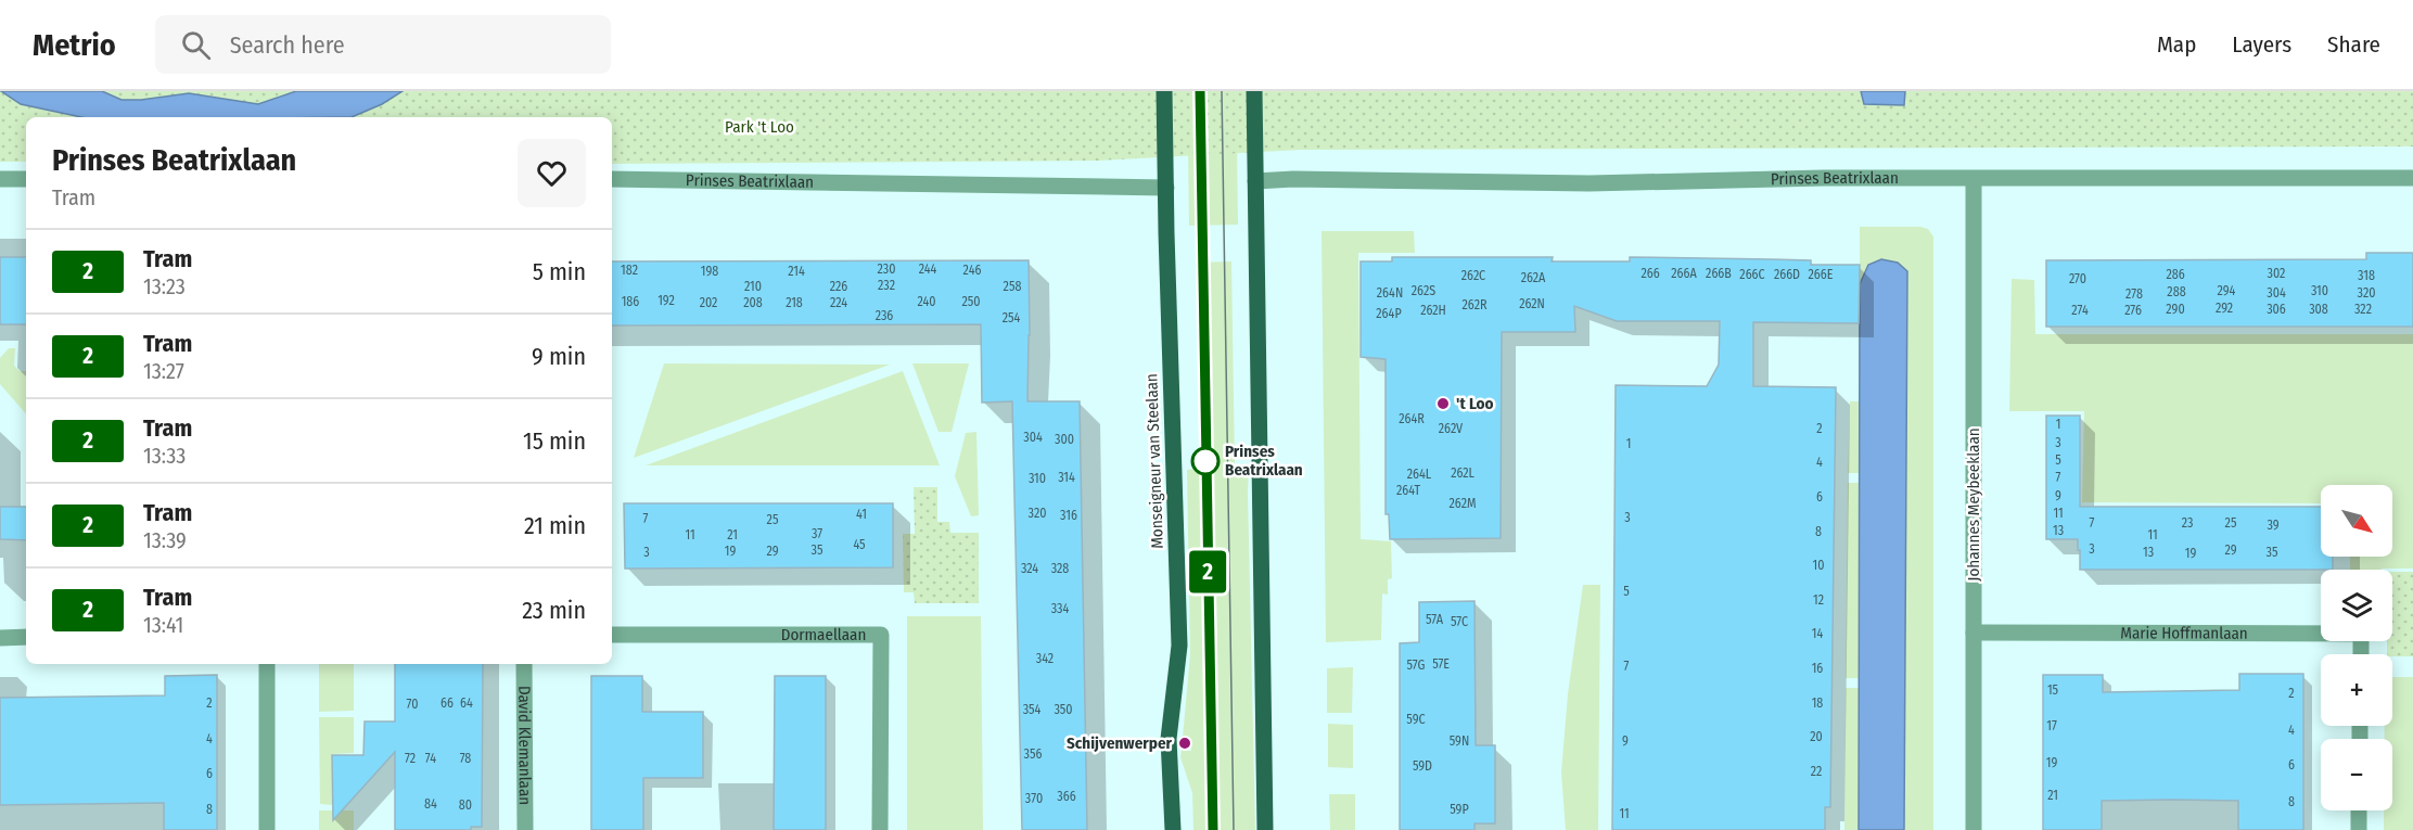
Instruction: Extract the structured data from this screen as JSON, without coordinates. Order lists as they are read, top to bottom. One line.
{"streets":{"main road":["Monseigneur van Steelaan"],"street":["Prinses Beatrixlaan","Johannes Meybeeklaan","Marie Hoffmanlaan","Dormaellaan","David Klemanlaan"]},"crossings":[["Prinses Beatrixlaan","Monseigneur van Steelaan"],["Prinses Beatrixlaan","Johannes Meybeeklaan"],["Johannes Meybeeklaan","Marie Hoffmanlaan"]],"parks":["Park 't Loo"],"places":["'t Loo","Prinses Beatrixlaan","Schijvenwerper"],"lines":["tram line 2"],"house_numbers":["230","244","182","246","198","214","266","266A","266B","302","266C","266D","266E","286","262C","318","262A","270","232","210","226","258","262S","294","310","288","264N","304","320","278","192","186","240","250","202","208","218","224","262N","262R","292","290","306","308","322","262H","274","276","264P","236","254","264R","1","262V","2","304","300","3","1","5","4","262L","264L","314","7","310","264T","9","6","262M","320","11","41","316","3","7","25","7","23","25","39","13","8","37","11","21","11","45","3","35","29","19","29","3","13","35","19","10","324","328","5","12","334","57A","57C","14","342","57E","57G","7","16","15","2","2","66","64","18","70","354","350","59C","17","4","20","4","59N","9","356","72","74","78","19","6","59D","22","6","21","366","370","8","84","80","8","59P","11"],"north":"bottom right","page":{"header":"Metrio","search":"Search here","nav":["Map","Layers","Share"],"on_map":"2","heading":["Prinses Beatrixlaan","Tram"],"list":[{"mark":"2","name":"Tram","note":"13:23","value":"5 min"},{"mark":"2","name":"Tram","note":"13:27","value":"9 min"},{"mark":"2","name":"Tram","note":"13:33","value":"15 min"},{"mark":"2","name":"Tram","note":"13:39","value":"21 min"},{"mark":"2","name":"Tram","note":"13:41","value":"23 min"}],"map_buttons":["+","−"]}}
